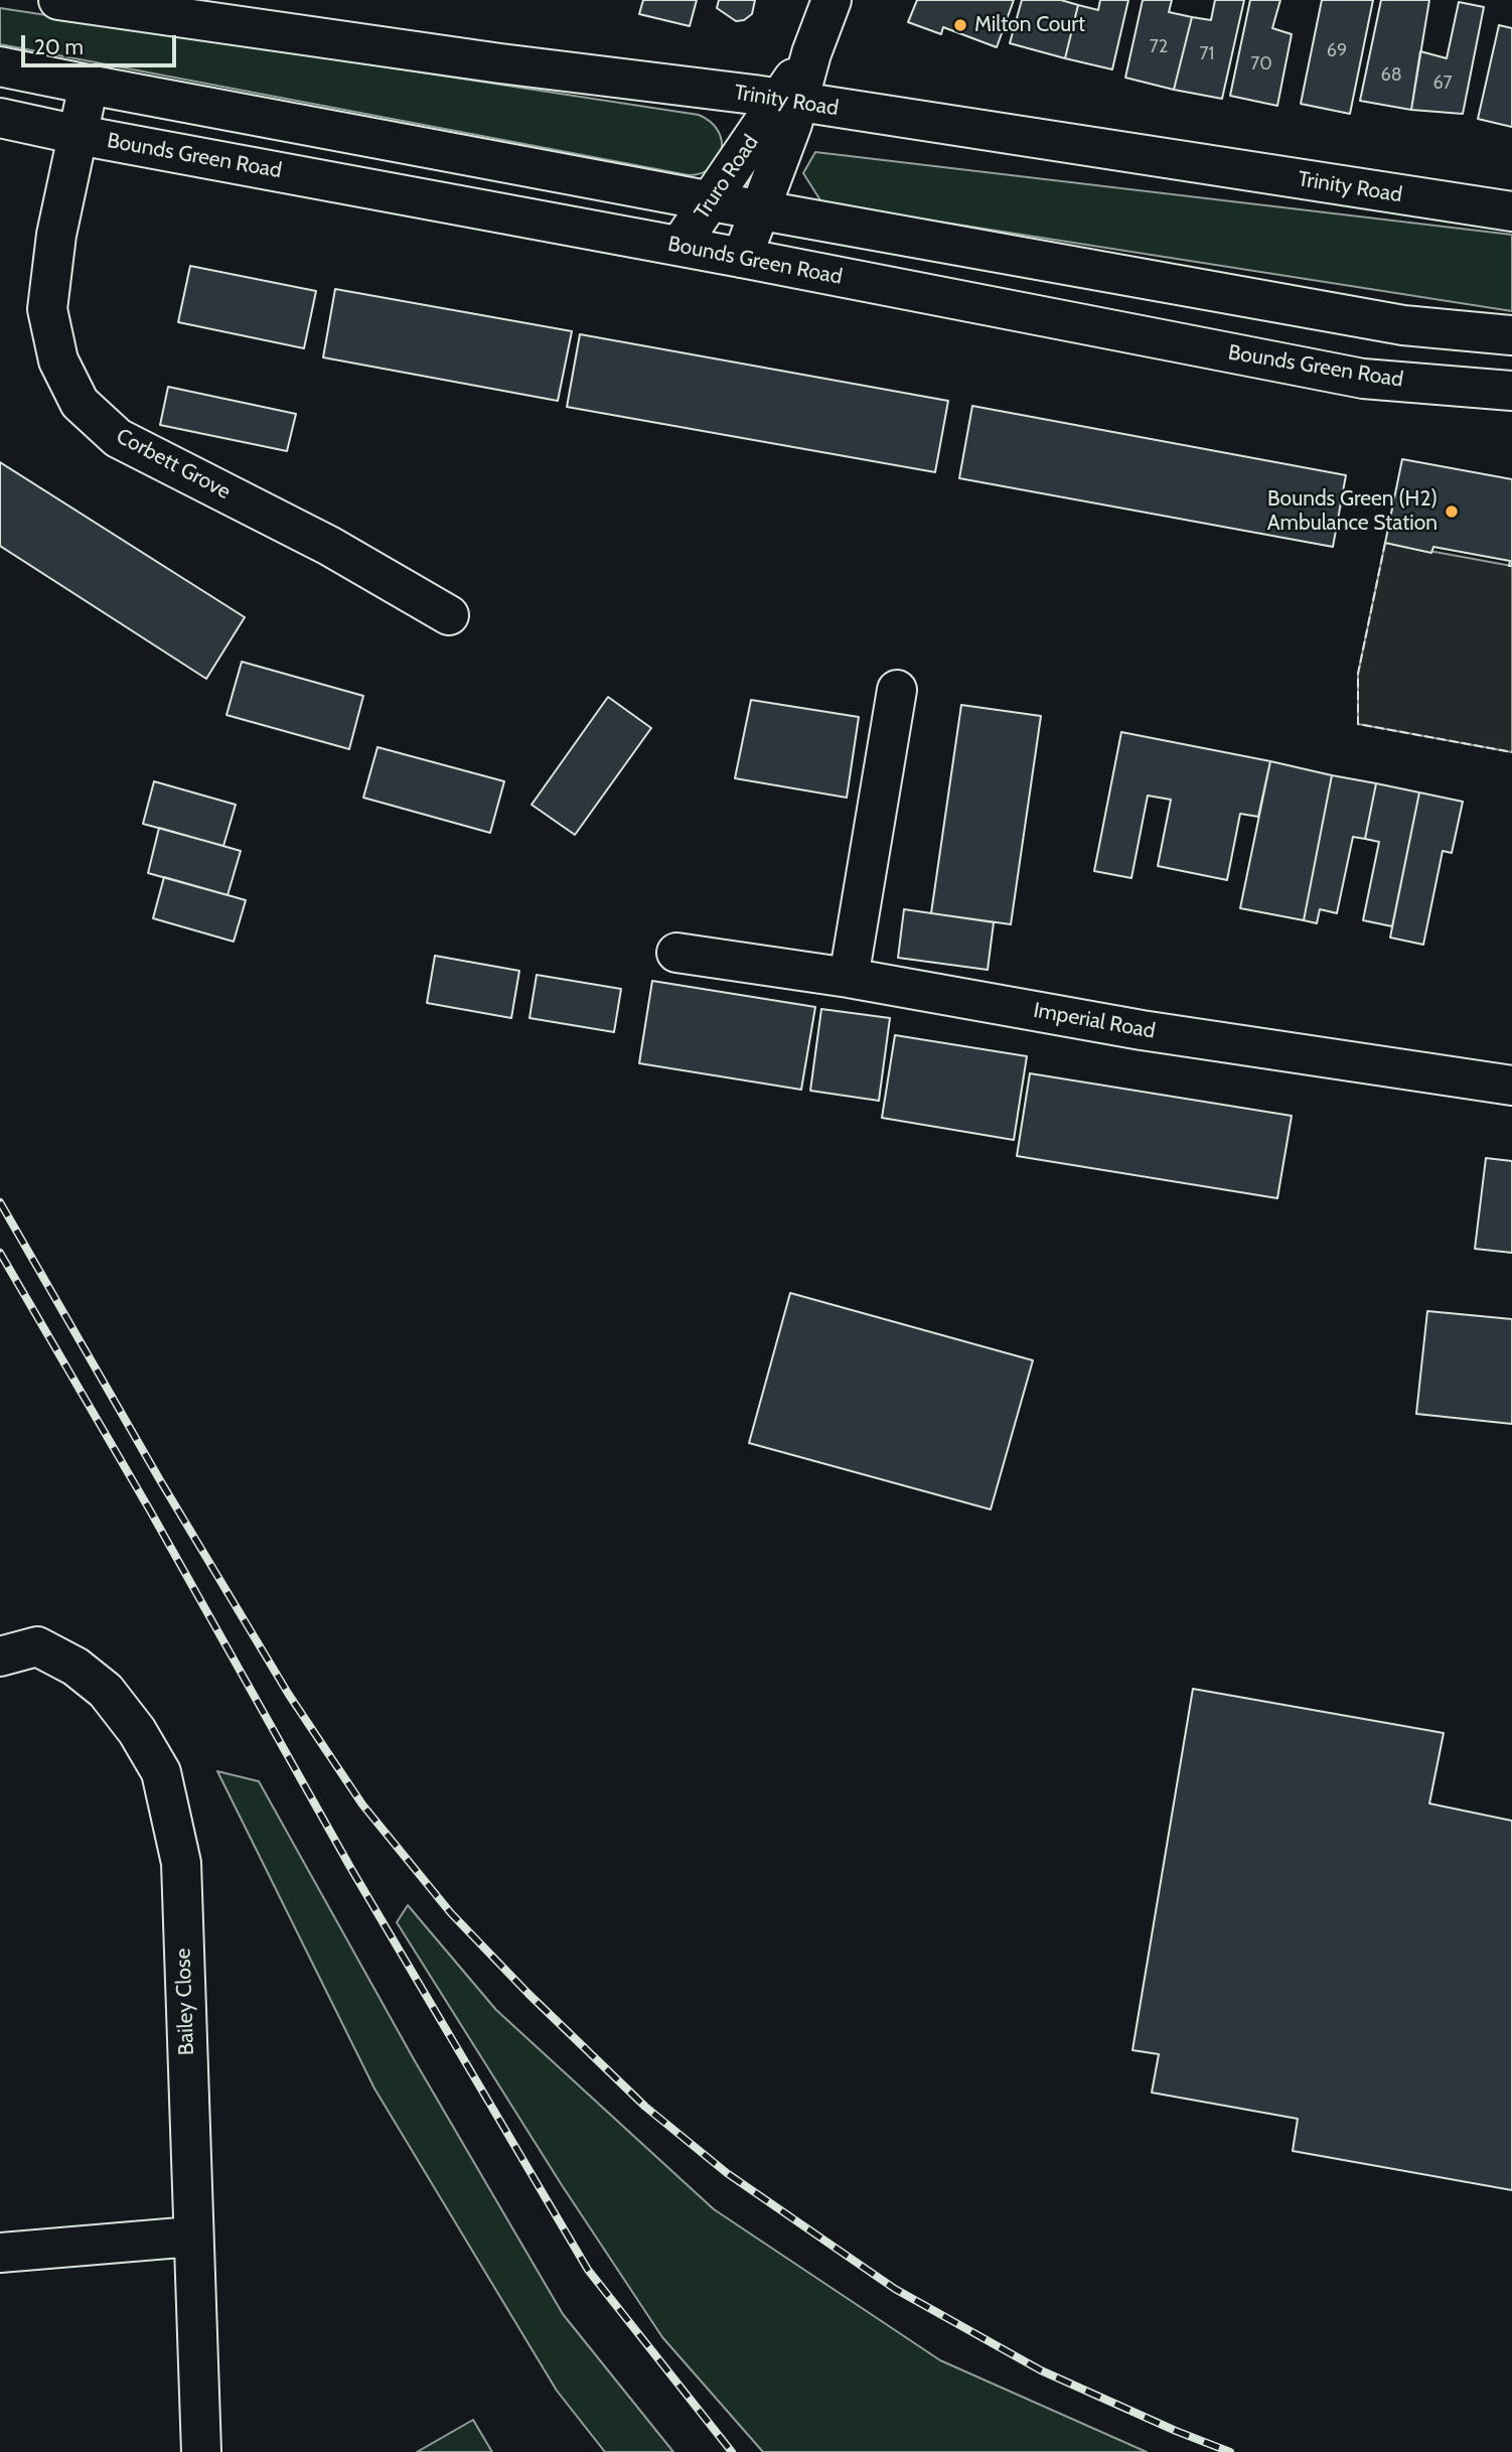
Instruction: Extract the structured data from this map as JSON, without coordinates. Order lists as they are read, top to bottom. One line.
{"streets":{"street":["Trinity Road","Bounds Green Road","Truro Road","Corbett Grove","Imperial Road","Bailey Close"]},"crossings":[["Trinity Road","Truro Road"],["Bounds Green Road","Truro Road"],["Bounds Green Road","Corbett Grove"]],"places":["Milton Court","Bounds Green (H2) Ambulance Station"],"house_numbers":["72","69","71","70","68","67"],"scale_bar":"20 m"}
